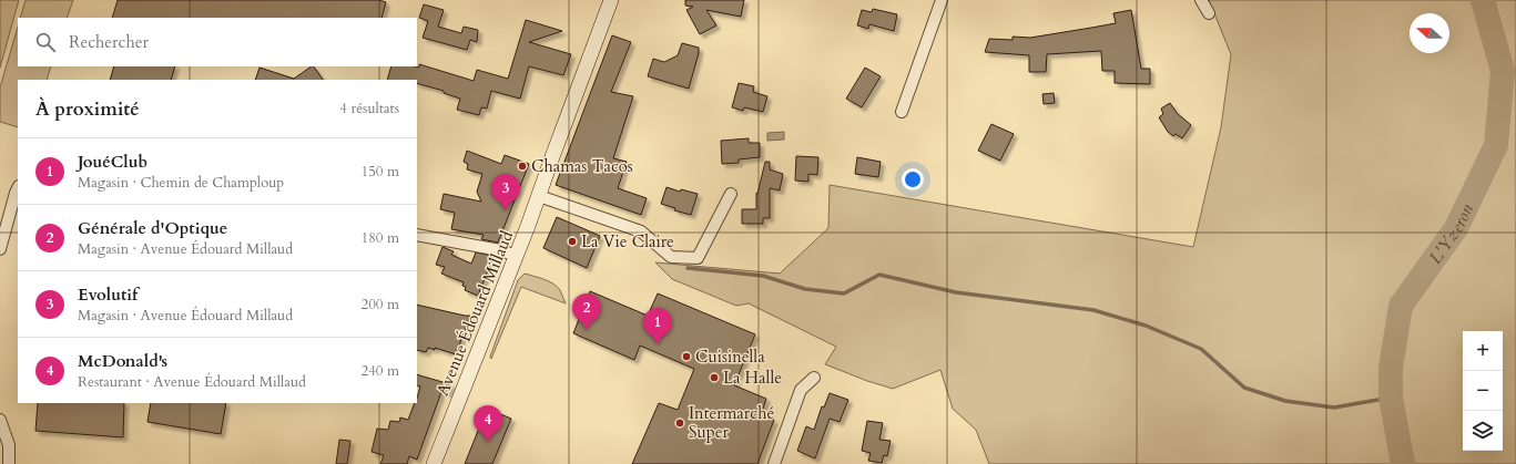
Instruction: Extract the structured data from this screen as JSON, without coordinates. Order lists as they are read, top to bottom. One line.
{"streets":{"main road":["Avenue Édouard Millaud"]},"water":["L'Yzeron"],"places":["Chamas Tacos","La Vie Claire","Cuisinella","La Halle","Intermarché Super"],"north":"left","page":{"search":"Rechercher","heading":["À proximité","4 résultats"],"list":[{"mark":"1","name":"JouéClub","note":"Magasin · Chemin de Champloup","value":"150 m"},{"mark":"2","name":"Générale d'Optique","note":"Magasin · Avenue Édouard Millaud","value":"180 m"},{"mark":"3","name":"Evolutif","note":"Magasin · Avenue Édouard Millaud","value":"200 m"},{"mark":"4","name":"McDonald's","note":"Restaurant · Avenue Édouard Millaud","value":"240 m"}],"pins":["3","2","1","4"],"map_buttons":["+","−"]}}
